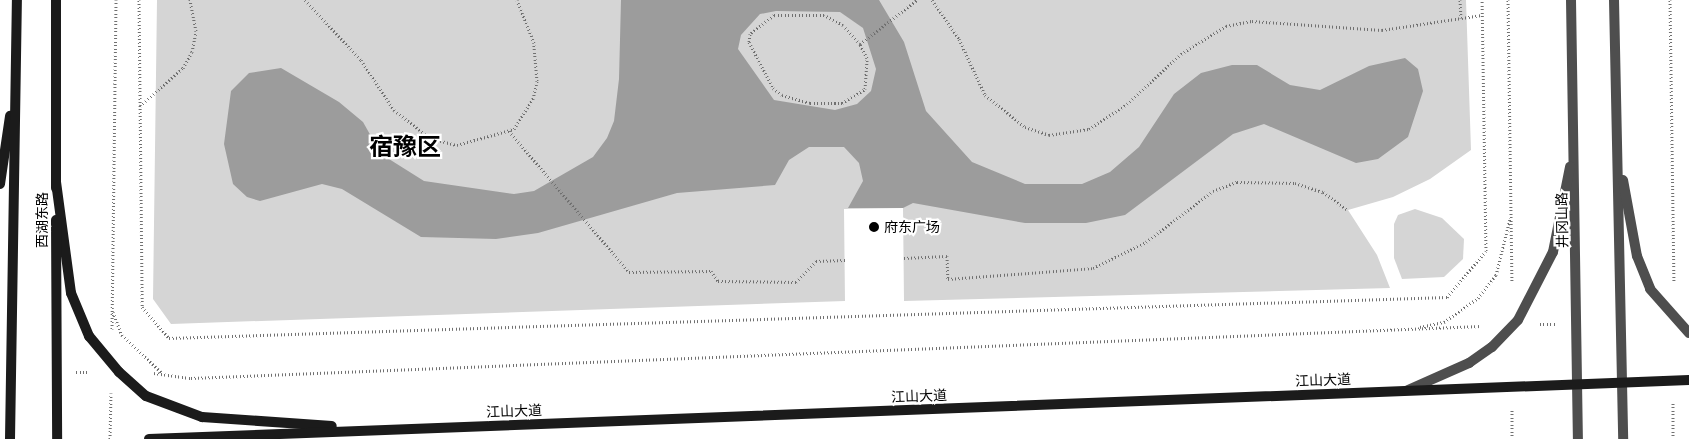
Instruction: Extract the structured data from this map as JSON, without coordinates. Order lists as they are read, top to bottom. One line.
{"streets":{"main road":["西湖东路","江山大道"],"street":["井冈山路"]},"crossings":[["井冈山路","江山大道"]],"districts":["宿豫区"],"places":["府东广场"]}
